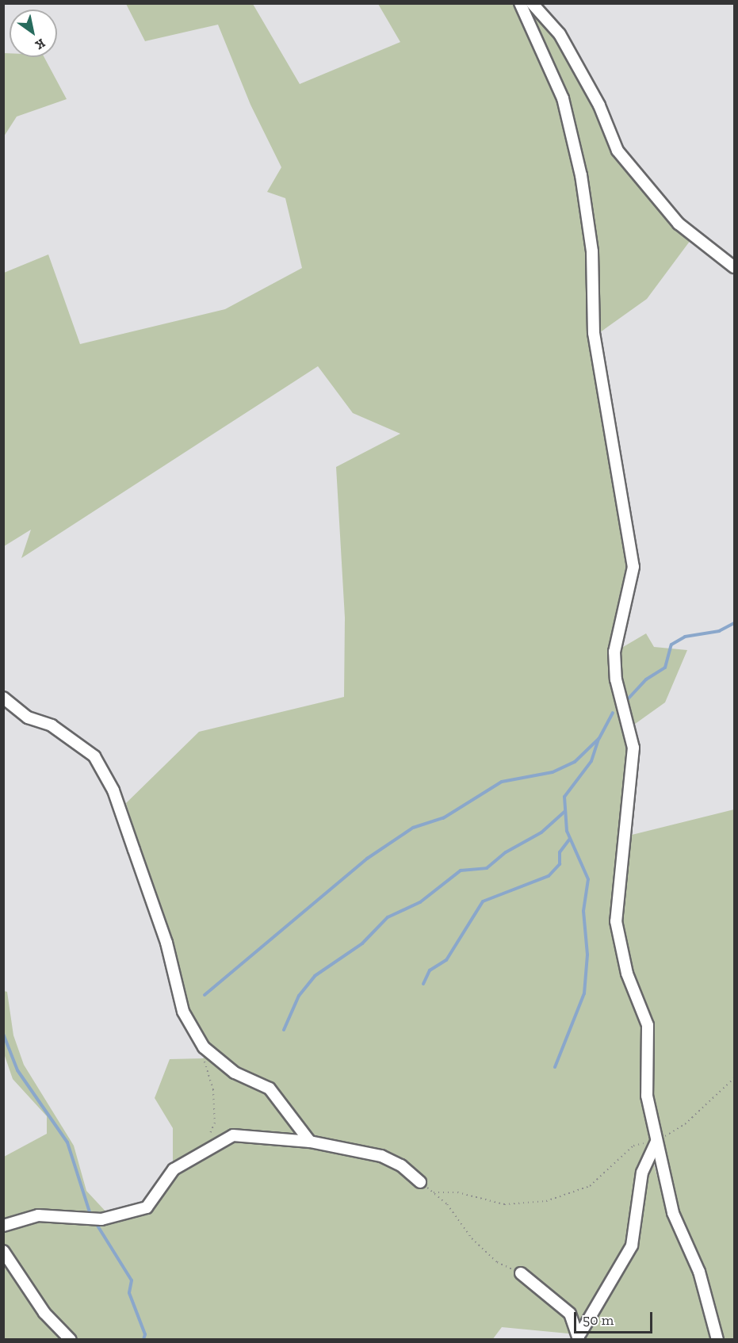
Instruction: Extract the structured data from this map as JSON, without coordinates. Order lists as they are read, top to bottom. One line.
{"scale_bar":"50 m","north":"bottom right"}
